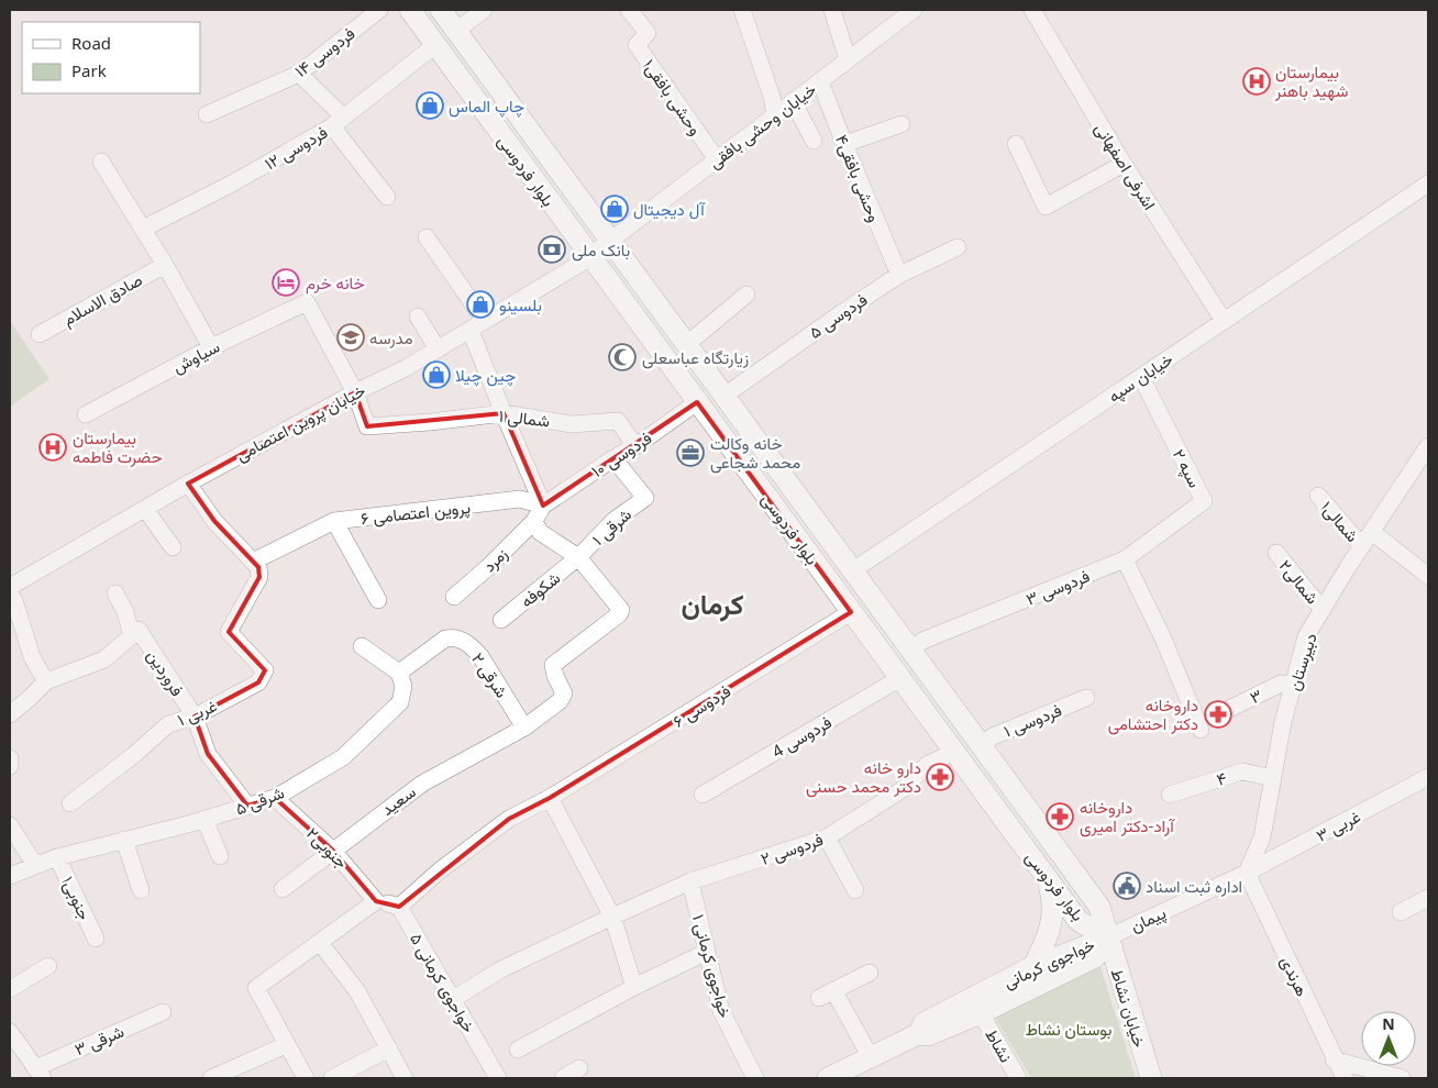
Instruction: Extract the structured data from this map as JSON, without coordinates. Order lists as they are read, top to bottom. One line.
{"streets":{"main road":["بلوار فردوسی","خواجوی کرمانی","خیابان نشاط"],"street":["فردوسی ۱۴","وحشی بافقی۱","خیابان وحشی بافقی","فردوسی ۱۲","اشرفی اصفهانی","وحشی بافقی۴","صادق الاسلام","فردوسی ۵","سیاوش","خیابان سپه","شمالی ۱","خیابان پروین اعتصامی","فردوسی ۱۰","سپه ۲","پروین اعتصامی ۶","شمالی۱","شرقی ۱","زمرد","شمالی۲","فردوسی ۳","شکوفه","دبیرستان","فروردین","شرقی ۲","۳","فردوسی ۶","غربی ۱","فردوسی ۱","فردوسی 4","۴","شرقی ۵","سعید","۳ غربی","جنوبی۲","فردوسی ۲","جنوبی۱","پیمان","خواجوی کرمانی ۱","هرندی","خواجوی کرمانی ۵","شرقی ۳","نشاط"]},"crossings":[["وحشی بافقی۱","خیابان وحشی بافقی"],["خیابان وحشی بافقی","بلوار فردوسی"],["خیابان وحشی بافقی","وحشی بافقی۴"],["خیابان وحشی بافقی","خیابان پروین اعتصامی"],["فردوسی ۱۲","بلوار فردوسی"],["اشرفی اصفهانی","خیابان سپه"],["بلوار فردوسی","فردوسی ۵"],["بلوار فردوسی","خیابان سپه"],["بلوار فردوسی","خیابان پروین اعتصامی"],["بلوار فردوسی","فردوسی ۱۰"],["بلوار فردوسی","فردوسی ۳"],["بلوار فردوسی","فردوسی ۶"],["بلوار فردوسی","فردوسی ۱"],["بلوار فردوسی","فردوسی 4"],["بلوار فردوسی","فردوسی ۲"],["بلوار فردوسی","پیمان"],["بلوار فردوسی","خواجوی کرمانی"],["بلوار فردوسی","خیابان نشاط"],["وحشی بافقی۴","فردوسی ۵"],["سیاوش","شمالی ۱"],["سیاوش","خیابان پروین اعتصامی"],["خیابان سپه","سپه ۲"],["شمالی ۱","خیابان پروین اعتصامی"],["شمالی ۱","فردوسی ۱۰"],["فردوسی ۱۰","پروین اعتصامی ۶"],["فردوسی ۱۰","شرقی ۱"],["سپه ۲","فردوسی ۳"],["پروین اعتصامی ۶","غربی ۱"],["شمالی۱","دبیرستان"],["شرقی ۱","شکوفه"],["شرقی ۱","سعید"],["شمالی۲","دبیرستان"],["شکوفه","سعید"],["دبیرستان","۳"],["دبیرستان","۴"],["دبیرستان","۳ غربی"],["دبیرستان","پیمان"],["دبیرستان","هرندی"],["فروردین","غربی ۱"],["فروردین","شرقی ۵"],["شرقی ۲","شرقی ۵"],["شرقی ۲","سعید"],["فردوسی ۶","خواجوی کرمانی ۵"],["شرقی ۵","جنوبی۲"],["شرقی ۵","جنوبی۱"],["سعید","جنوبی۲"],["۳ غربی","پیمان"],["۳ غربی","هرندی"],["فردوسی ۲","خواجوی کرمانی ۱"],["فردوسی ۲","خواجوی کرمانی ۵"],["پیمان","خواجوی کرمانی"],["پیمان","هرندی"],["پیمان","خیابان نشاط"],["خواجوی کرمانی","خیابان نشاط"],["خواجوی کرمانی","نشاط"]],"districts":["کرمان"],"parks":["بوستان نشاط"],"places":{"hospital":["بیمارستان شهید باهنر","بیمارستان حضرت فاطمه"],"shop":["چاپ الماس","آل دیجیتال","بلسینو","چین چیلا"],"bank":["بانک ملی"],"hotel":["خانه خرم"],"school or university":["مدرسه"],"mosque":["زیارتگاه عباسعلی"],"office":["خانه وکالت محمد شجاعی"],"pharmacy":["داروخانه دکتر احتشامی","دارو خانه دکتر محمد حسنی","داروخانه آراد-دکتر امیری"],"public building":["اداره ثبت اسناد"]},"legend":["Road","Park"],"north":"top"}
